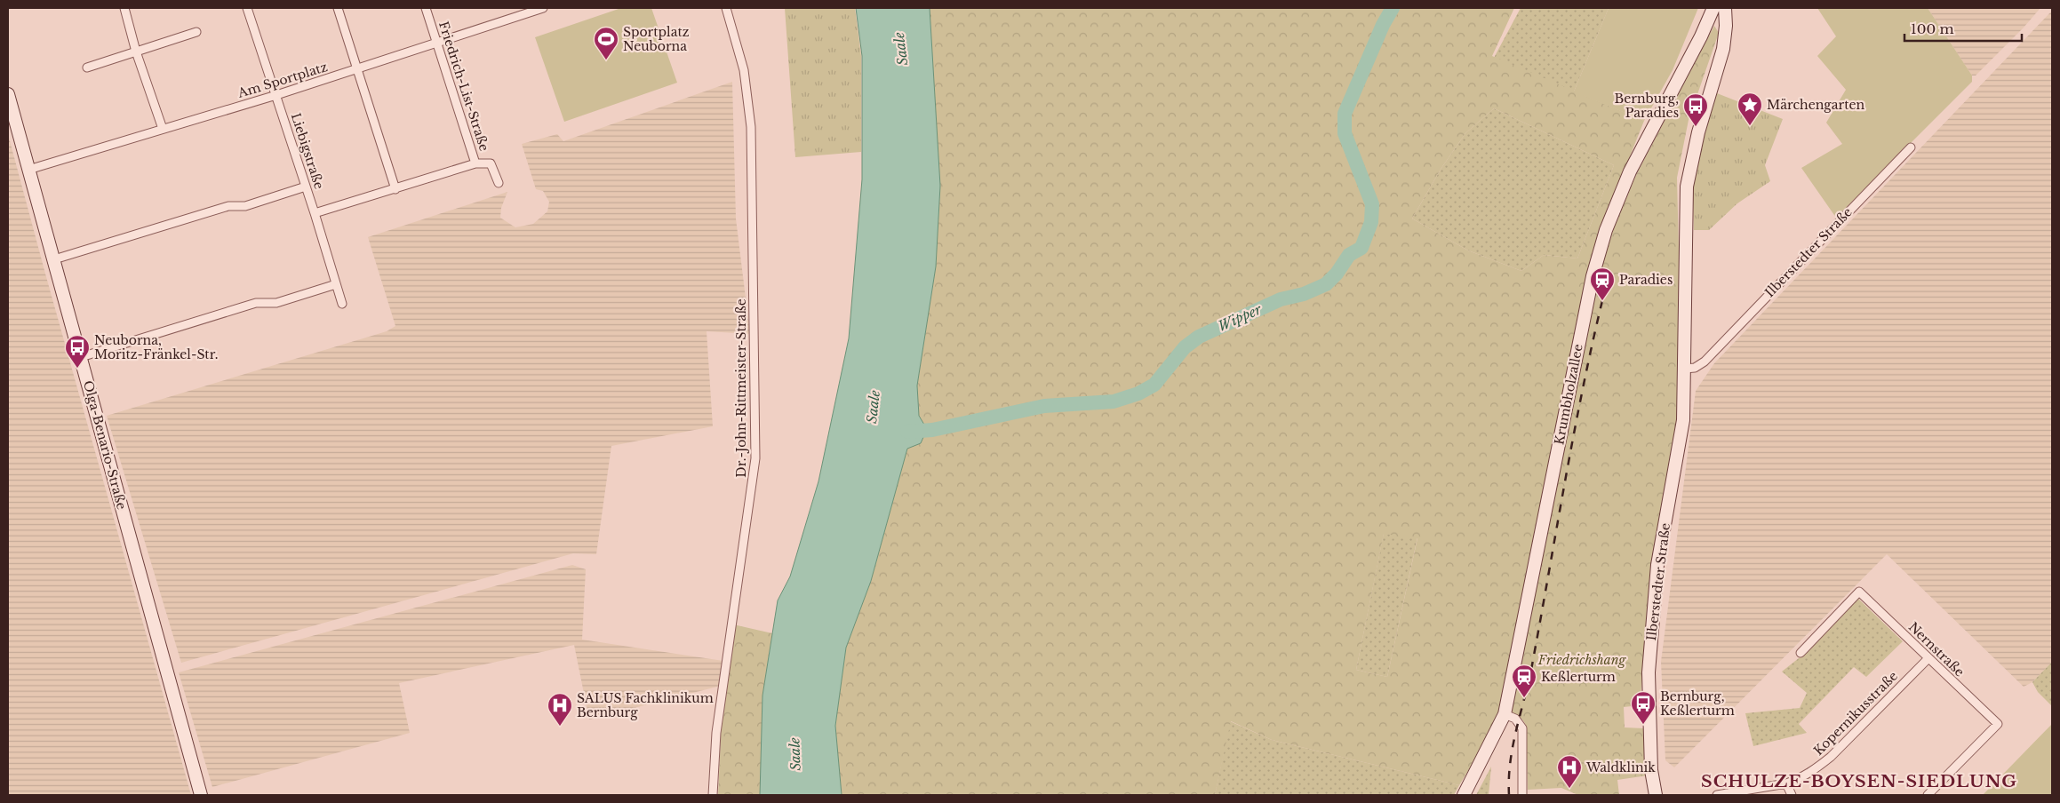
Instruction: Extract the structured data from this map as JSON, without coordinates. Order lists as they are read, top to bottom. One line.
{"streets":{"street":["Am Sportplatz","Friedrich-List-Straße","Liebigstraße","Ilberstedter Straße","Dr.-John-Rittmeister-Straße","Krumbholzallee","Olga-Benario-Straße","Nernstraße","Kopernikusstraße"]},"crossings":[["Am Sportplatz","Friedrich-List-Straße"],["Am Sportplatz","Liebigstraße"],["Am Sportplatz","Olga-Benario-Straße"],["Nernstraße","Kopernikusstraße"]],"districts":["SCHULZE-BOYSEN-SIEDLUNG"],"water":["Saale","Wipper"],"parks":["Friedrichshang"],"places":{"sports":["Sportplatz Neuborna"],"place":["Märchengarten"],"bus stop":["Bernburg, Paradies","Neuborna, Moritz-Fränkel-Str.","Bernburg, Keßlerturm"],"station":["Paradies","Keßlerturm"],"hospital":["SALUS Fachklinikum Bernburg","Waldklinik"]},"scale_bar":"100 m"}
